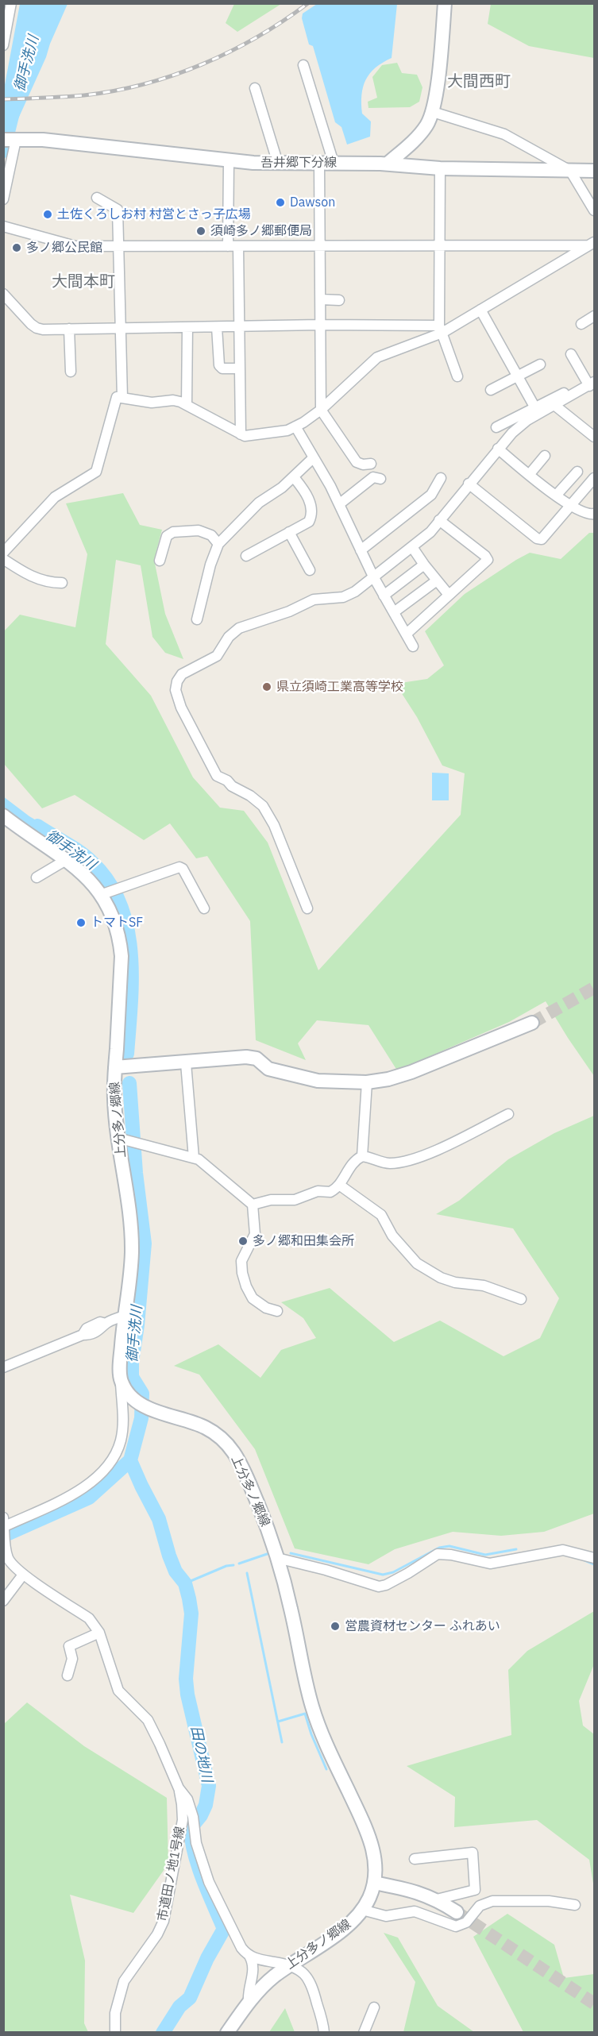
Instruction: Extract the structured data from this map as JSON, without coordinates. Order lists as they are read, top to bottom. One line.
{"streets":{"main road":["吾井郷下分線","上分多ノ郷線"],"street":["市道田ノ地1号線"]},"districts":["大間西町","大間本町"],"water":["御手洗川","田の地川"],"places":["Dawson","土佐くろしお村 村営とさっ子広場","須崎多ノ郷郵便局","多ノ郷公民館","県立須崎工業高等学校","トマトSF","多ノ郷和田集会所","営農資材センター ふれあい"]}
